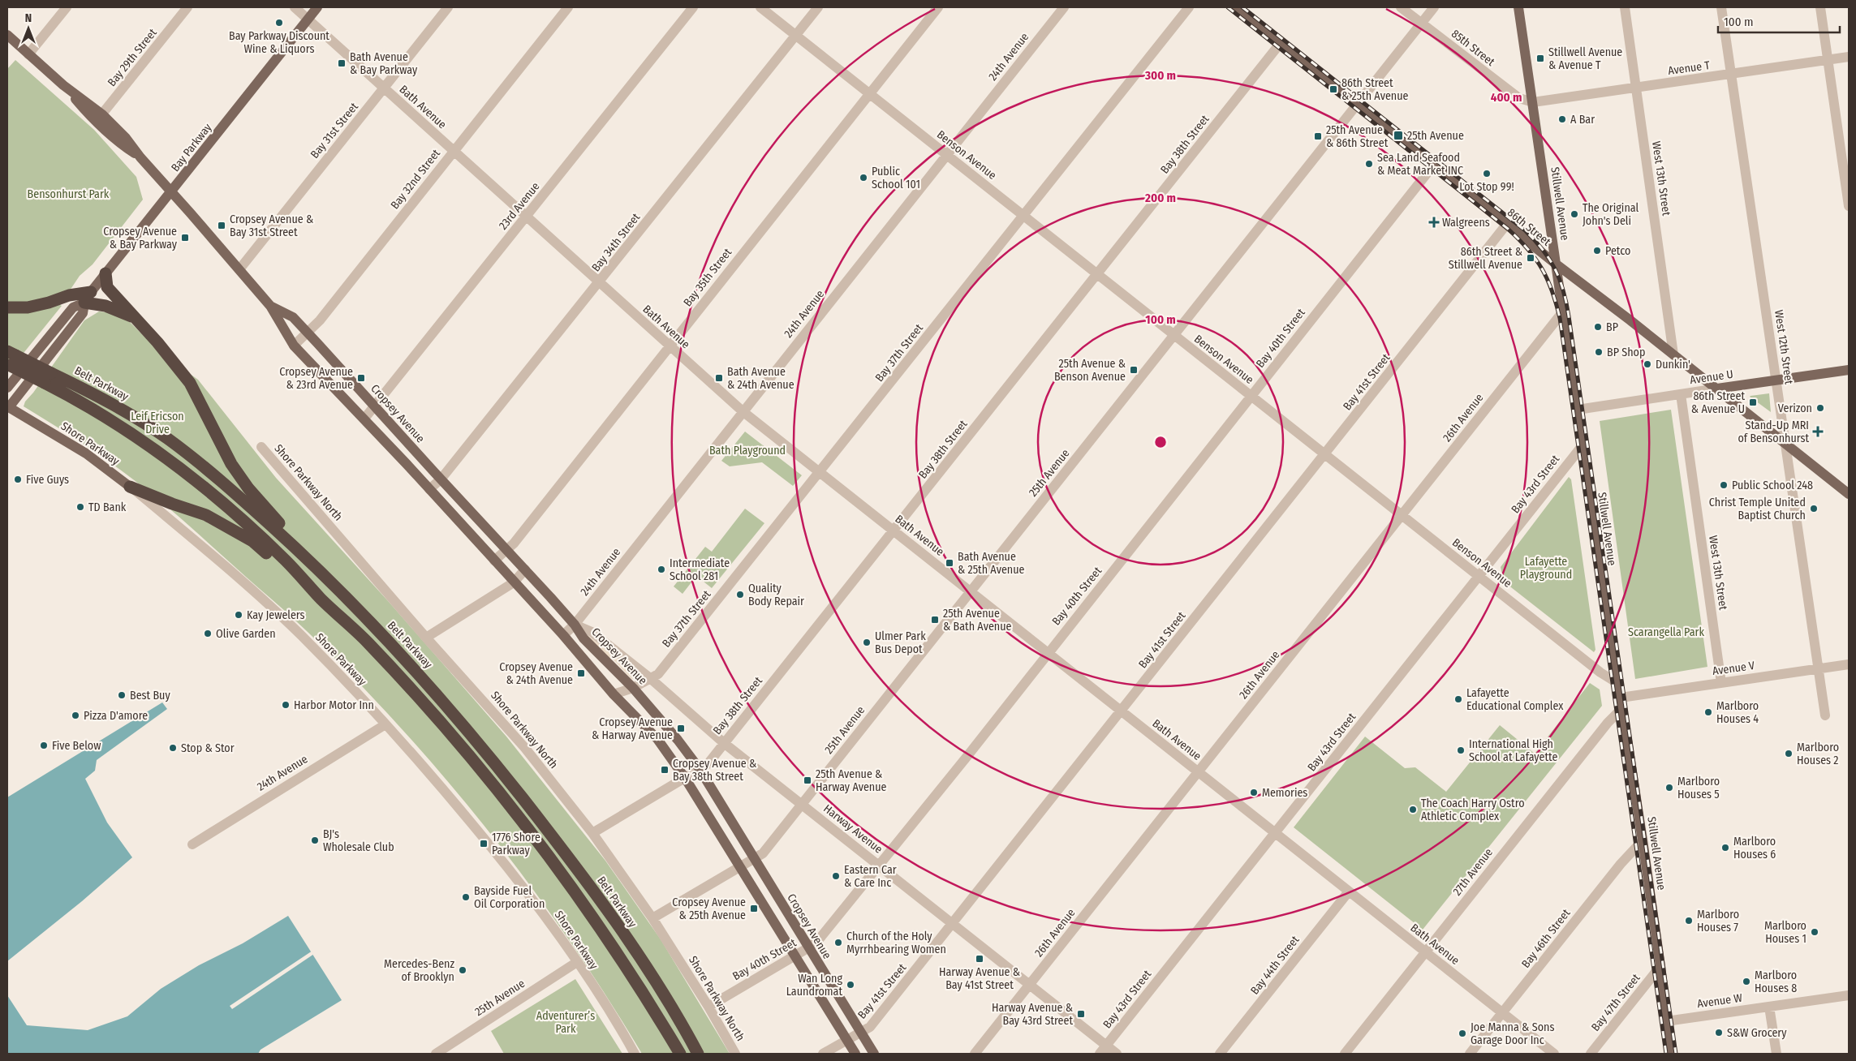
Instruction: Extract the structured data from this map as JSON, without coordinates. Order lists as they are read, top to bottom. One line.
{"streets":{"highway":["Belt Parkway"],"main road":["Bay Parkway","Stillwell Avenue","86th Street","Avenue U","Cropsey Avenue","Shore Parkway"],"street":["85th Street","24th Avenue","Bay 29th Street","Avenue T","Bath Avenue","Bay 31st Street","Bay 38th Street","Benson Avenue","West 13th Street","Bay 32nd Street","23rd Avenue","Bay 34th Street","Bay 35th Street","Bay 40th Street","West 12th Street","Bay 37th Street","Bay 41st Street","26th Avenue","25th Avenue","Shore Parkway North","Bay 43rd Street","Avenue V","Harway Avenue","27th Avenue","Bay 46th Street","Bay 44th Street","Avenue W","Bay 47th Street"]},"crossings":[["85th Street","Avenue T"],["85th Street","Stillwell Avenue"],["85th Street","25th Avenue"],["24th Avenue","Bath Avenue"],["24th Avenue","Benson Avenue"],["24th Avenue","Cropsey Avenue"],["24th Avenue","Shore Parkway"],["24th Avenue","Harway Avenue"],["Bay 29th Street","Cropsey Avenue"],["Avenue T","West 13th Street"],["Avenue T","Stillwell Avenue"],["Avenue T","West 12th Street"],["Bath Avenue","Bay 31st Street"],["Bath Avenue","Bay 38th Street"],["Bath Avenue","Bay Parkway"],["Bath Avenue","Bay 32nd Street"],["Bath Avenue","23rd Avenue"],["Bath Avenue","Bay 34th Street"],["Bath Avenue","Bay 35th Street"],["Bath Avenue","Bay 40th Street"],["Bath Avenue","Bay 37th Street"],["Bath Avenue","Bay 41st Street"],["Bath Avenue","26th Avenue"],["Bath Avenue","25th Avenue"],["Bath Avenue","Bay 43rd Street"],["Bath Avenue","27th Avenue"],["Bath Avenue","Bay 46th Street"],["Bath Avenue","Bay 44th Street"],["Bay 31st Street","Cropsey Avenue"],["Bay 38th Street","Benson Avenue"],["Bay 38th Street","86th Street"],["Bay 38th Street","Cropsey Avenue"],["Bay 38th Street","Shore Parkway North"],["Bay 38th Street","Harway Avenue"],["Bay Parkway","Cropsey Avenue"],["Bay Parkway","Shore Parkway"],["Benson Avenue","Stillwell Avenue"],["Benson Avenue","Bay 34th Street"],["Benson Avenue","Bay 35th Street"],["Benson Avenue","Bay 40th Street"],["Benson Avenue","Bay 37th Street"],["Benson Avenue","Bay 41st Street"],["Benson Avenue","26th Avenue"],["Benson Avenue","25th Avenue"],["Benson Avenue","Bay 43rd Street"],["West 13th Street","86th Street"],["West 13th Street","Avenue U"],["West 13th Street","Avenue V"],["Bay 32nd Street","Cropsey Avenue"],["Stillwell Avenue","86th Street"],["Stillwell Avenue","Avenue U"],["Stillwell Avenue","26th Avenue"],["Stillwell Avenue","Bay 43rd Street"],["Stillwell Avenue","Avenue V"],["Stillwell Avenue","27th Avenue"],["Stillwell Avenue","Bay 46th Street"],["Stillwell Avenue","Avenue W"],["Stillwell Avenue","Bay 47th Street"],["23rd Avenue","Cropsey Avenue"],["86th Street","Bay 40th Street"],["86th Street","West 12th Street"],["86th Street","Avenue U"],["86th Street","Bay 41st Street"],["86th Street","25th Avenue"],["Bay 34th Street","Cropsey Avenue"],["Bay 35th Street","Cropsey Avenue"],["Bay 40th Street","Cropsey Avenue"],["Bay 40th Street","Shore Parkway North"],["Bay 40th Street","Harway Avenue"],["West 12th Street","Avenue U"],["West 12th Street","Avenue V"],["Bay 37th Street","Cropsey Avenue"],["Bay 37th Street","Harway Avenue"],["Bay 41st Street","Cropsey Avenue"],["Bay 41st Street","Harway Avenue"],["Cropsey Avenue","25th Avenue"],["Cropsey Avenue","Harway Avenue"],["26th Avenue","Harway Avenue"],["Shore Parkway","25th Avenue"],["25th Avenue","Shore Parkway North"],["25th Avenue","Harway Avenue"],["Bay 43rd Street","Harway Avenue"],["Avenue V","27th Avenue"]],"parks":["Bensonhurst Park","Leif Ericson Drive","Bath Playground","Lafayette Playground","Scarangella Park","Adventurer’s Park"],"places":{"other":["Bay Parkway Discount Wine & Liquors","A Bar","Sea Land Seafood & Meat Market INC","Lot Stop 99!","Public School 101","The Original John's Deli","Petco","BP","BP Shop","Dunkin'","Verizon","Five Guys","Public School 248","TD Bank","Christ Temple United Baptist Church","Intermediate School 281","Quality Body Repair","Kay Jewelers","Olive Garden","Ulmer Park Bus Depot","Best Buy","Lafayette Educational Complex","Harbor Motor Inn","Marlboro Houses 4","Pizza D'amore","Five Below","Stop & Stor","International High School at Lafayette","Marlboro Houses 2","Marlboro Houses 5","Memories","The Coach Harry Ostro Athletic Complex","BJ's Wholesale Club","Marlboro Houses 6","Eastern Car & Care Inc","Bayside Fuel Oil Corporation","Marlboro Houses 7","Marlboro Houses 1","Church of the Holy Myrrhbearing Women","Mercedes-Benz of Brooklyn","Marlboro Houses 8","Wan Long Laundromat","S&W Grocery","Joe Manna & Sons Garage Door Inc"],"transit":["Stillwell Avenue & Avenue T","Bath Avenue & Bay Parkway","86th Street & 25th Avenue","25th Avenue","25th Avenue & 86th Street","Cropsey Avenue & Bay 31st Street","Cropsey Avenue & Bay Parkway","86th Street & Stillwell Avenue","25th Avenue & Benson Avenue","Cropsey Avenue & 23rd Avenue","Bath Avenue & 24th Avenue","86th Street & Avenue U","Bath Avenue & 25th Avenue","25th Avenue & Bath Avenue","Cropsey Avenue & 24th Avenue","Cropsey Avenue & Harway Avenue","Cropsey Avenue & Bay 38th Street","25th Avenue & Harway Avenue","1776 Shore Parkway","Cropsey Avenue & 25th Avenue","Harway Avenue & Bay 41st Street","Harway Avenue & Bay 43rd Street"],"health":["Walgreens","Stand-Up MRI of Bensonhurst"]},"scale_bar":"100 m","north":"top","rings":["300 m","400 m","200 m","100 m"]}
